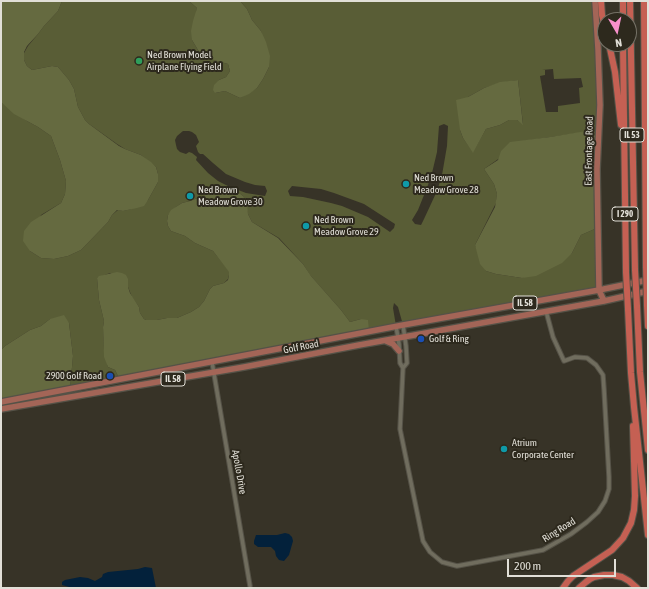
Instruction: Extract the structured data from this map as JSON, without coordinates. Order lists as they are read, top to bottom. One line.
{"streets":{"highway":["IL 53","I 290"],"main road":["East Frontage Road","IL 58","Golf Road"],"street":["Apollo Drive","Ring Road"]},"crossings":[["East Frontage Road","IL 58"],["East Frontage Road","Golf Road"],["IL 58","Golf Road"],["Golf Road","Apollo Drive"],["Golf Road","Ring Road"]],"places":["Ned Brown Model Airplane Flying Field","Ned Brown Meadow Grove 28","Ned Brown Meadow Grove 30","Ned Brown Meadow Grove 29","Golf & Ring","2900 Golf Road","Atrium Corporate Center"],"scale_bar":"200 m","north":"bottom"}
